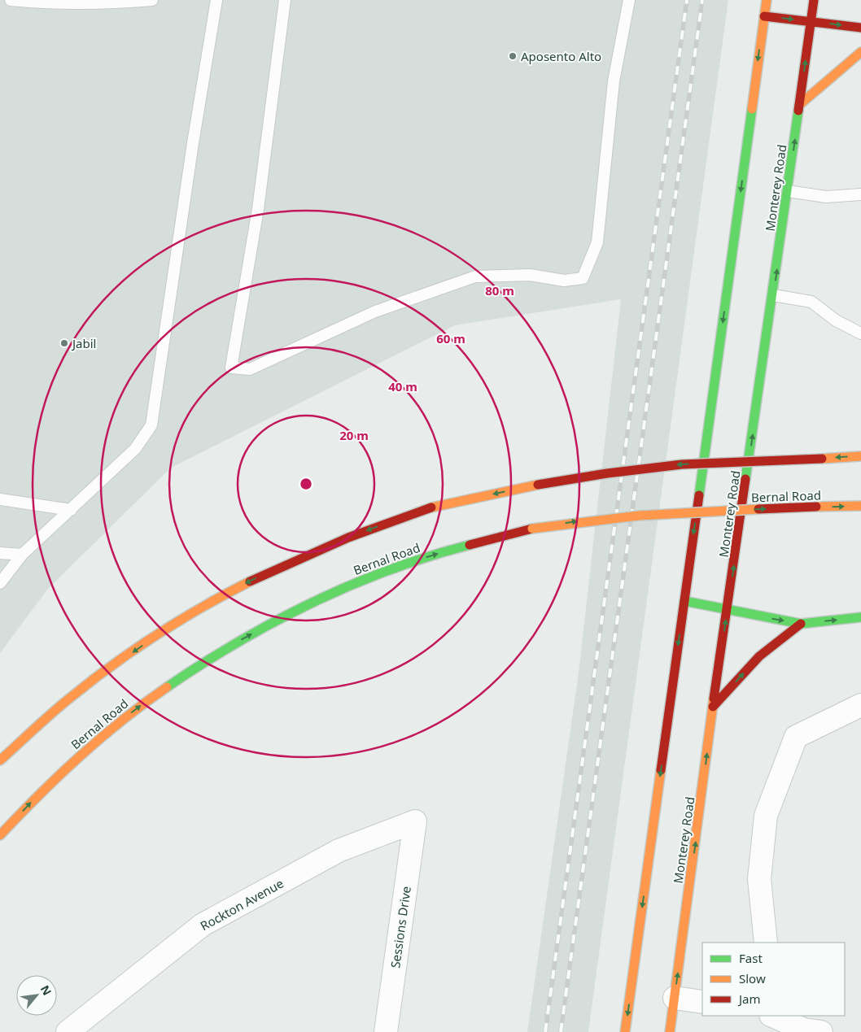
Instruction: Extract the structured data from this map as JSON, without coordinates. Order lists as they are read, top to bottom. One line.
{"streets":{"main road":["Monterey Road","Bernal Road"],"street":["Rockton Avenue","Sessions Drive"]},"crossings":[["Rockton Avenue","Sessions Drive"]],"places":["Aposento Alto","Jabil"],"legend":["Fast","Slow","Jam"],"north":"top right","rings":["80 m","60 m","40 m","20 m"]}
